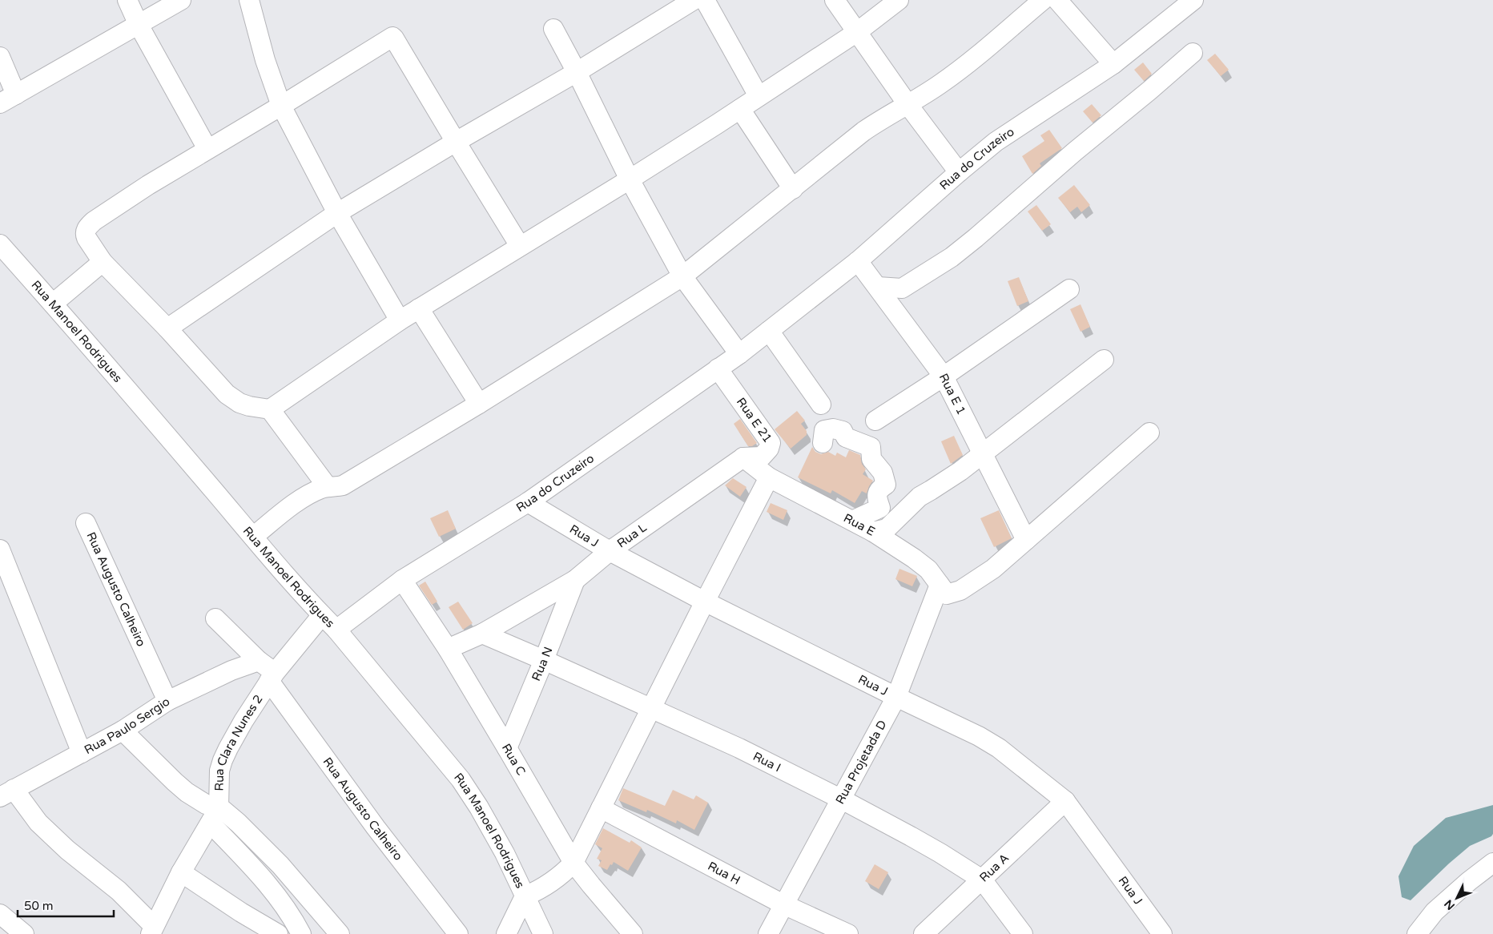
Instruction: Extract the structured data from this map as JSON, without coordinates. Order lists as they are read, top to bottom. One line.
{"streets":{"street":["Rua do Cruzeiro","Rua Manoel Rodrigues","Rua E 1","Rua E 21","Rua E","Rua L","Rua J","Rua Augusto Calheiro","Rua N","Rua Paulo Sergio","Rua Clara Nunes 2","Rua C","Rua I","Rua Projetada D","Rua A","Rua H"]},"crossings":[["Rua do Cruzeiro","Rua Manoel Rodrigues"],["Rua do Cruzeiro","Rua E 1"],["Rua do Cruzeiro","Rua E 21"],["Rua do Cruzeiro","Rua J"],["Rua do Cruzeiro","Rua C"],["Rua Manoel Rodrigues","Rua Clara Nunes 2"],["Rua E 21","Rua L"],["Rua E","Rua Projetada D"],["Rua L","Rua J"],["Rua L","Rua N"],["Rua L","Rua C"],["Rua L","Rua I"],["Rua J","Rua Projetada D"],["Rua J","Rua A"],["Rua Augusto Calheiro","Rua Paulo Sergio"],["Rua Augusto Calheiro","Rua Clara Nunes 2"],["Rua N","Rua C"],["Rua N","Rua I"],["Rua I","Rua Projetada D"],["Rua I","Rua A"],["Rua Projetada D","Rua H"]],"scale_bar":"50 m","north":"bottom left"}
